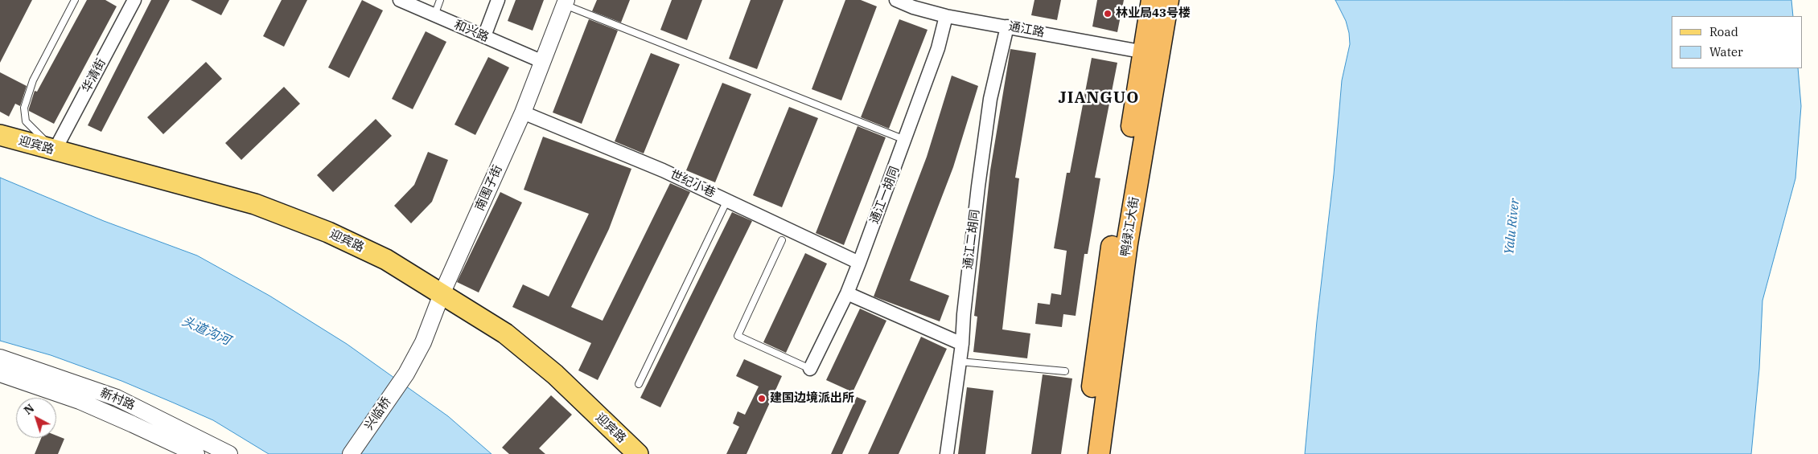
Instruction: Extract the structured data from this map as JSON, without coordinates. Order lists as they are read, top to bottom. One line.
{"streets":{"highway":["鸭绿江大街"],"main road":["迎宾路"],"street":["通江路","和兴路","华清街","世纪小巷","南围子街","通江一胡同","通江二胡同","新村路","兴临桥"]},"crossings":[["通江路","通江一胡同"],["通江路","鸭绿江大街"],["通江路","通江二胡同"],["和兴路","南围子街"],["华清街","迎宾路"],["迎宾路","南围子街"],["世纪小巷","南围子街"],["世纪小巷","通江一胡同"],["南围子街","兴临桥"]],"districts":["JIANGUO"],"water":["Yalu River","头道沟河"],"places":["林业局43号楼","建国边境派出所"],"legend":["Road","Water"],"north":"top left"}
